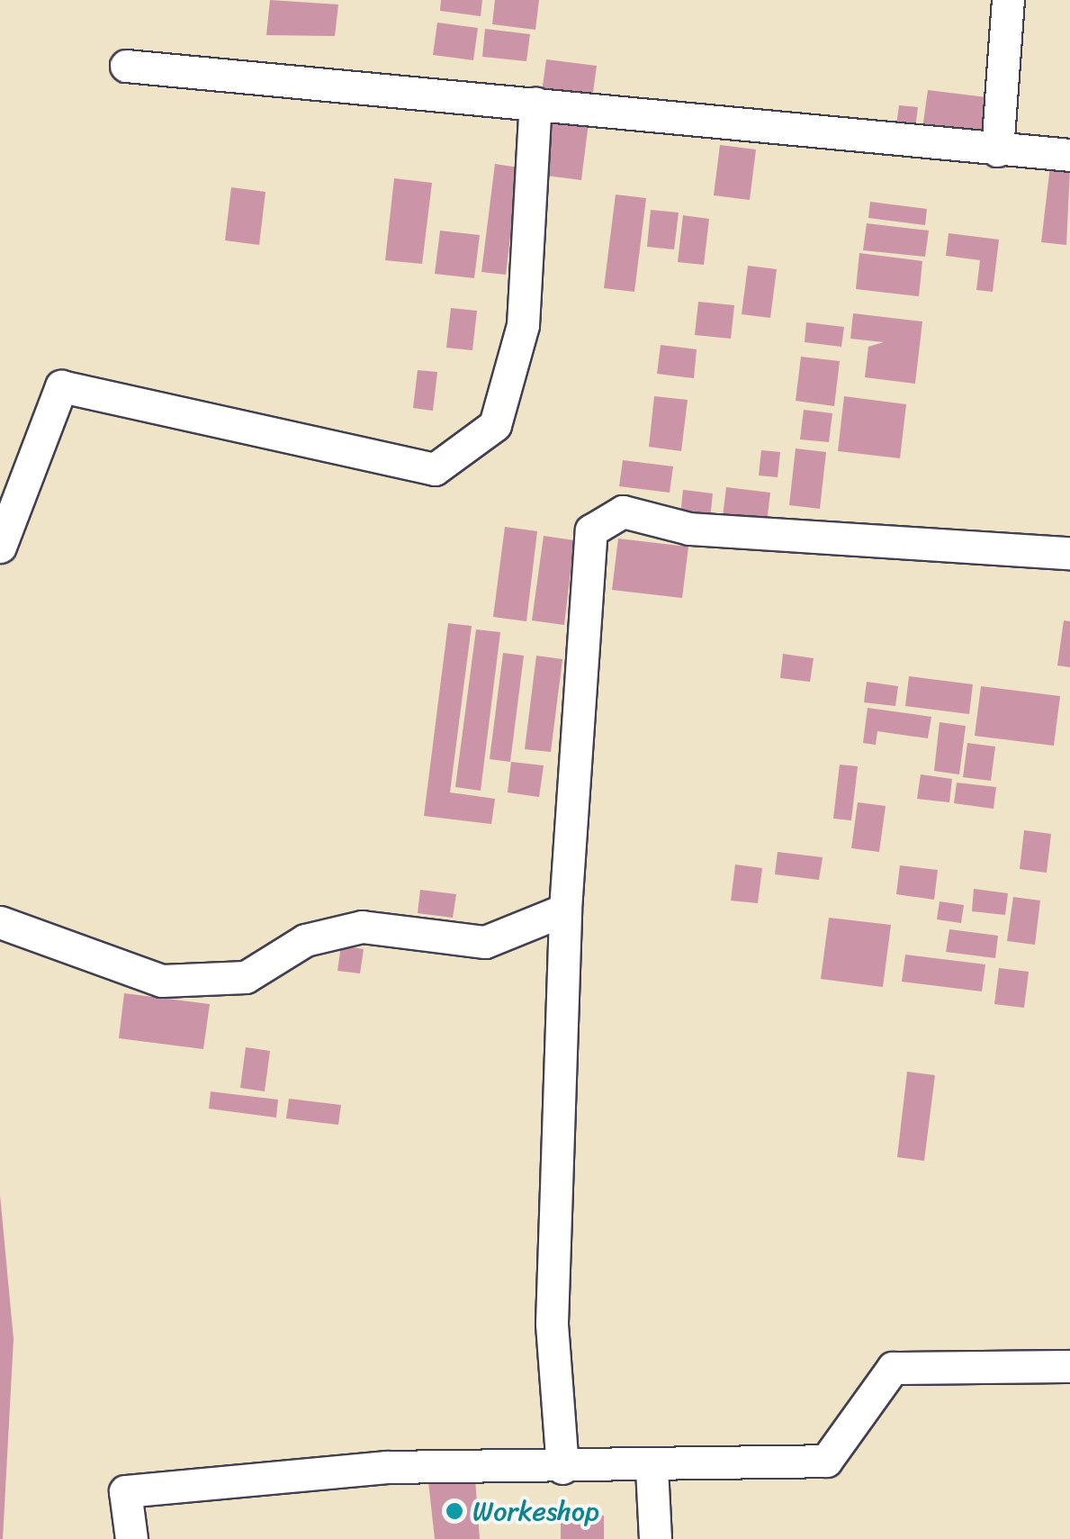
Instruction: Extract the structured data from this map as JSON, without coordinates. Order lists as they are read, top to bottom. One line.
{"places":["Workeshop"]}
